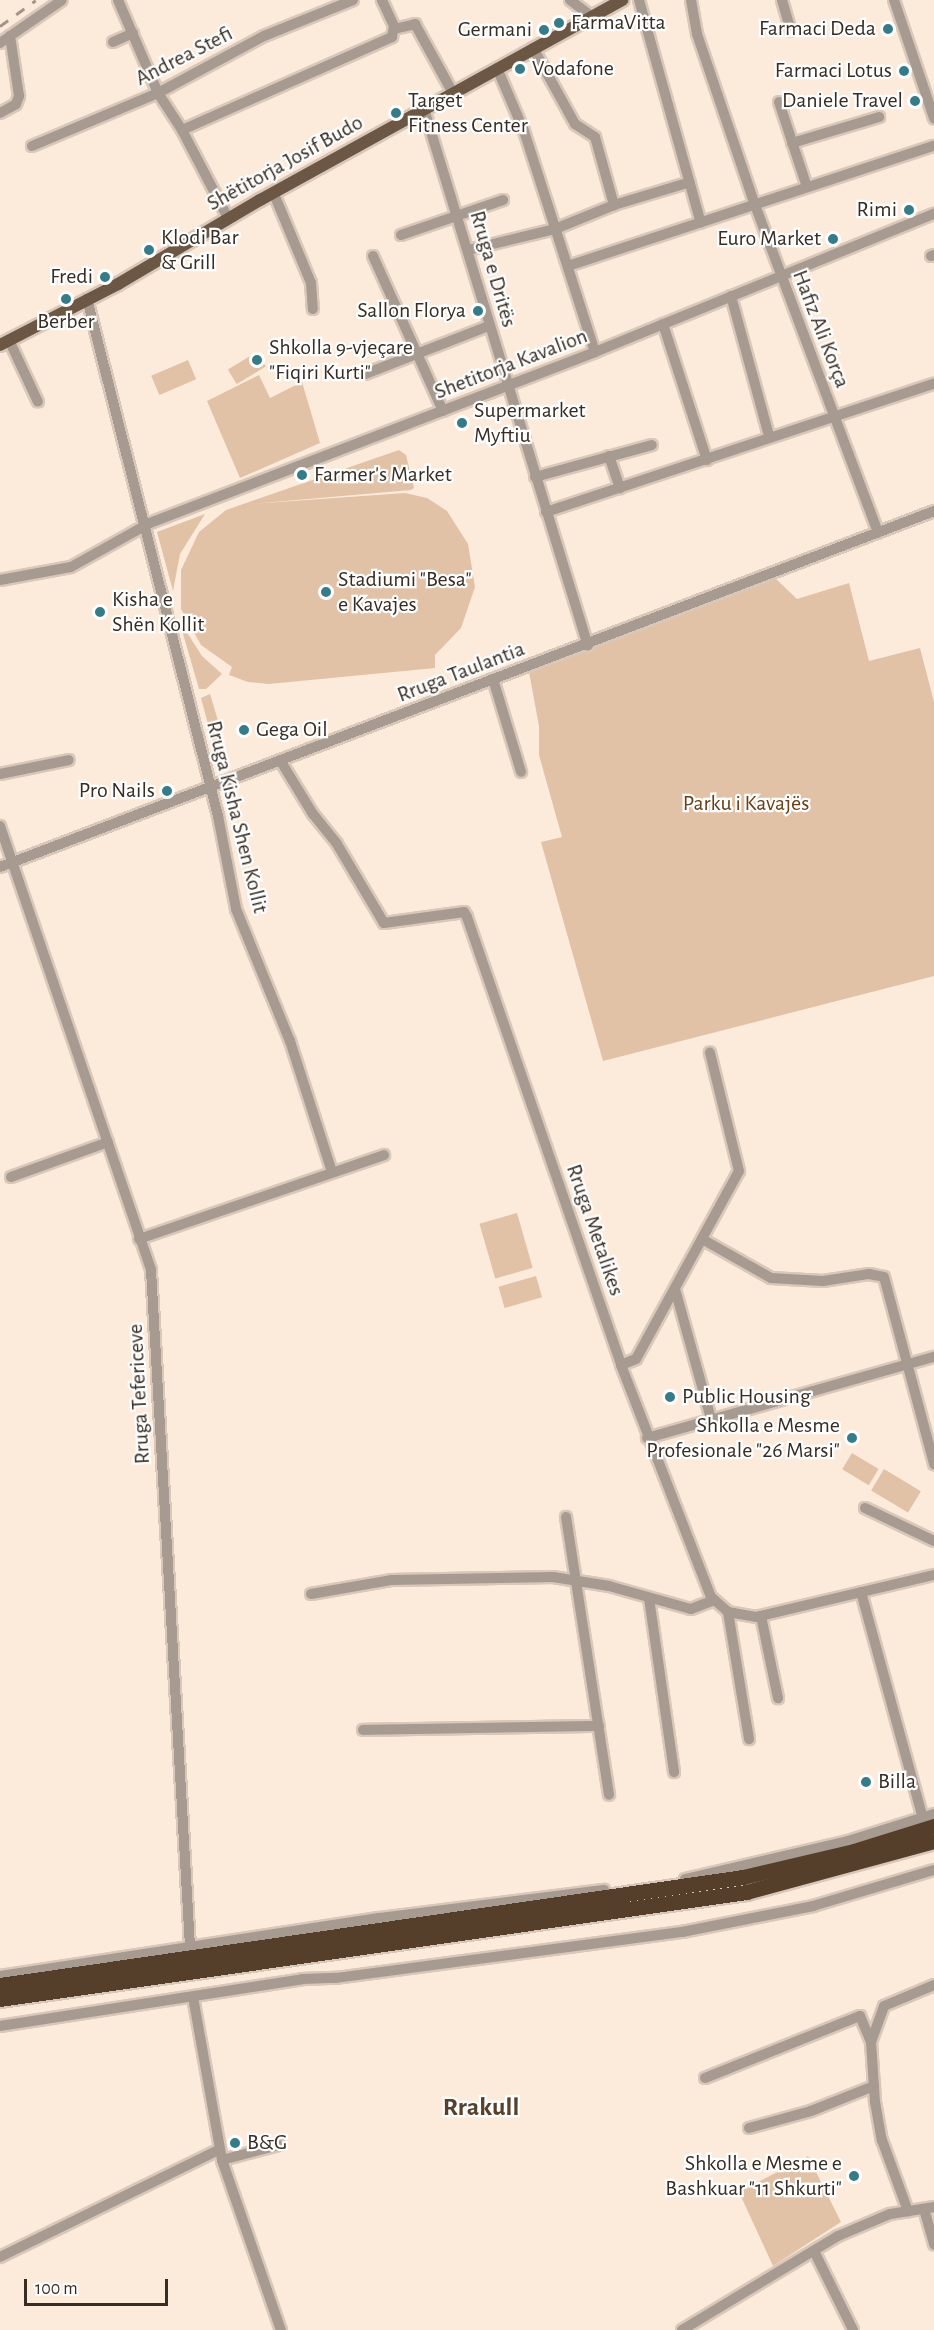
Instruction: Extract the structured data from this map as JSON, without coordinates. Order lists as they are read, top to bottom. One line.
{"streets":{"main road":["Shëtitorja Josif Budo"],"street":["Andrea Stefi","Rruga e Dritës","Hafiz Ali Korça","Shetitorja Kavalion","Rruga Taulantia","Rruga Kisha Shen Kollit","Rruga Metalikes","Rruga Tefericeve"]},"crossings":[["Shëtitorja Josif Budo","Rruga e Dritës"],["Shëtitorja Josif Budo","Rruga Kisha Shen Kollit"],["Rruga e Dritës","Shetitorja Kavalion"],["Rruga e Dritës","Rruga Taulantia"],["Hafiz Ali Korça","Shetitorja Kavalion"],["Hafiz Ali Korça","Rruga Taulantia"],["Shetitorja Kavalion","Rruga Kisha Shen Kollit"],["Rruga Taulantia","Rruga Kisha Shen Kollit"],["Rruga Taulantia","Rruga Metalikes"],["Rruga Taulantia","Rruga Tefericeve"]],"districts":["Rrakull"],"parks":["Parku i Kavajës"],"places":["FarmaVitta","Farmaci Deda","Germani","Vodafone","Farmaci Lotus","Daniele Travel","Target Fitness Center","Rimi","Euro Market","Klodi Bar & Grill","Fredi","Berber","Sallon Florya","Shkolla 9-vjeçare \"Fiqiri Kurti\"","Supermarket Myftiu","Farmer's Market","Stadiumi \"Besa\" e Kavajes","Kisha e Shën Kollit","Gega Oil","Pro Nails","Public Housing","Shkolla e Mesme Profesionale \"26 Marsi\"","Billa","B&G","Shkolla e Mesme e Bashkuar \"11 Shkurti\""],"scale_bar":"100 m"}
